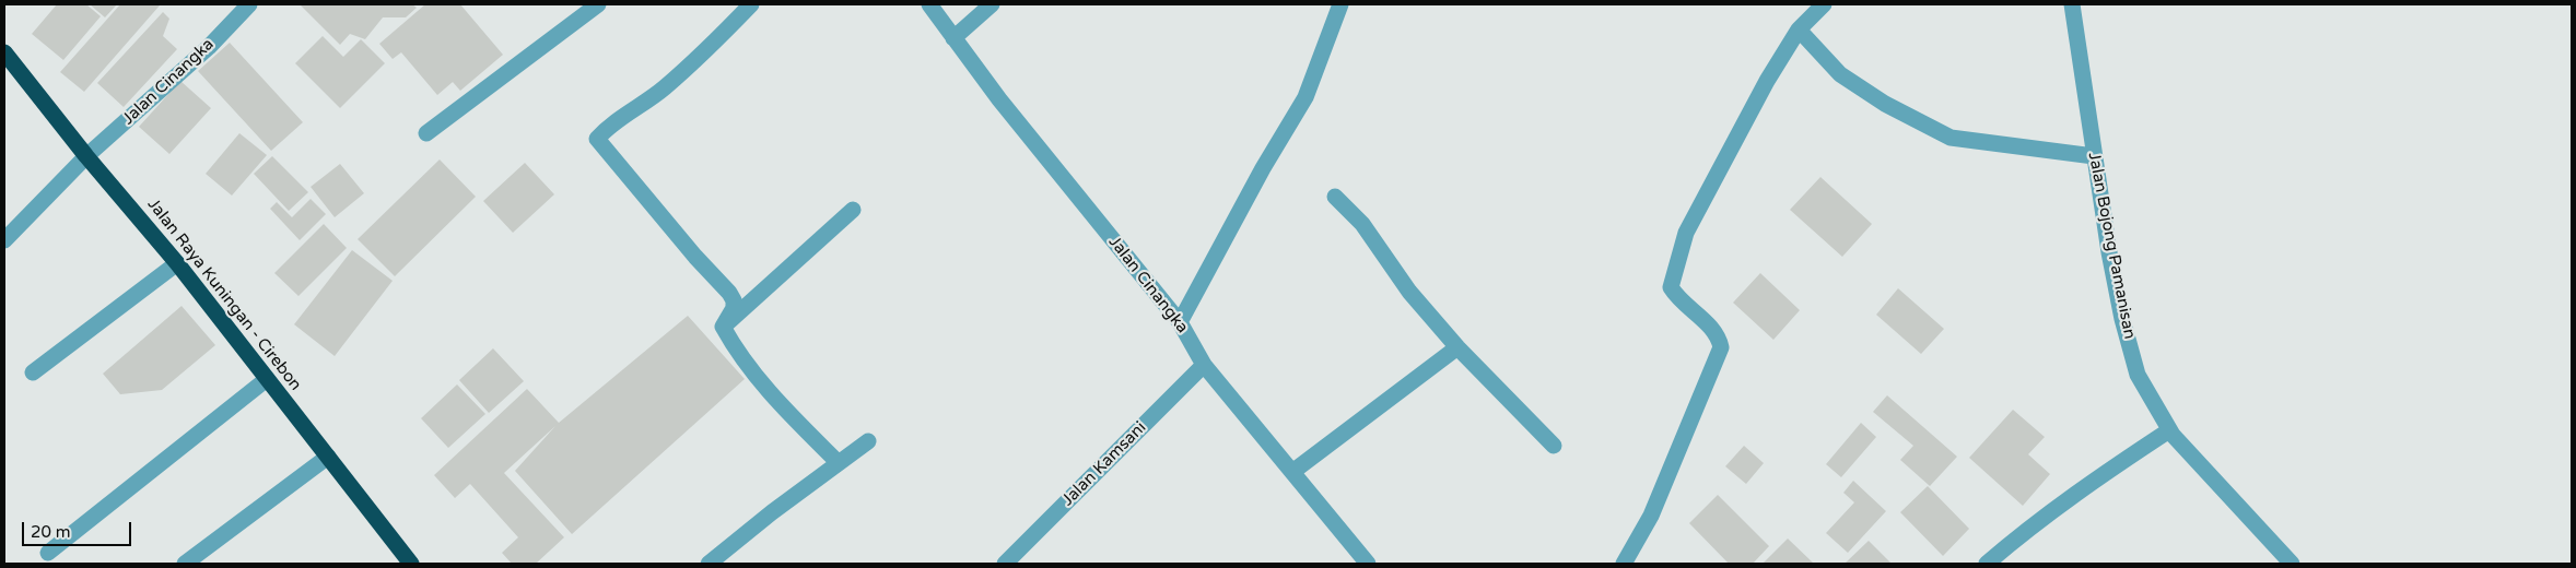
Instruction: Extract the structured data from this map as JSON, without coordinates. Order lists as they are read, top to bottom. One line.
{"streets":{"highway":["Jalan Raya Kuningan - Cirebon"],"street":["Jalan Cinangka","Jalan Bojong Pamanisan","Jalan Kamsani"]},"crossings":[["Jalan Cinangka","Jalan Raya Kuningan - Cirebon"],["Jalan Cinangka","Jalan Kamsani"]],"scale_bar":"20 m"}
